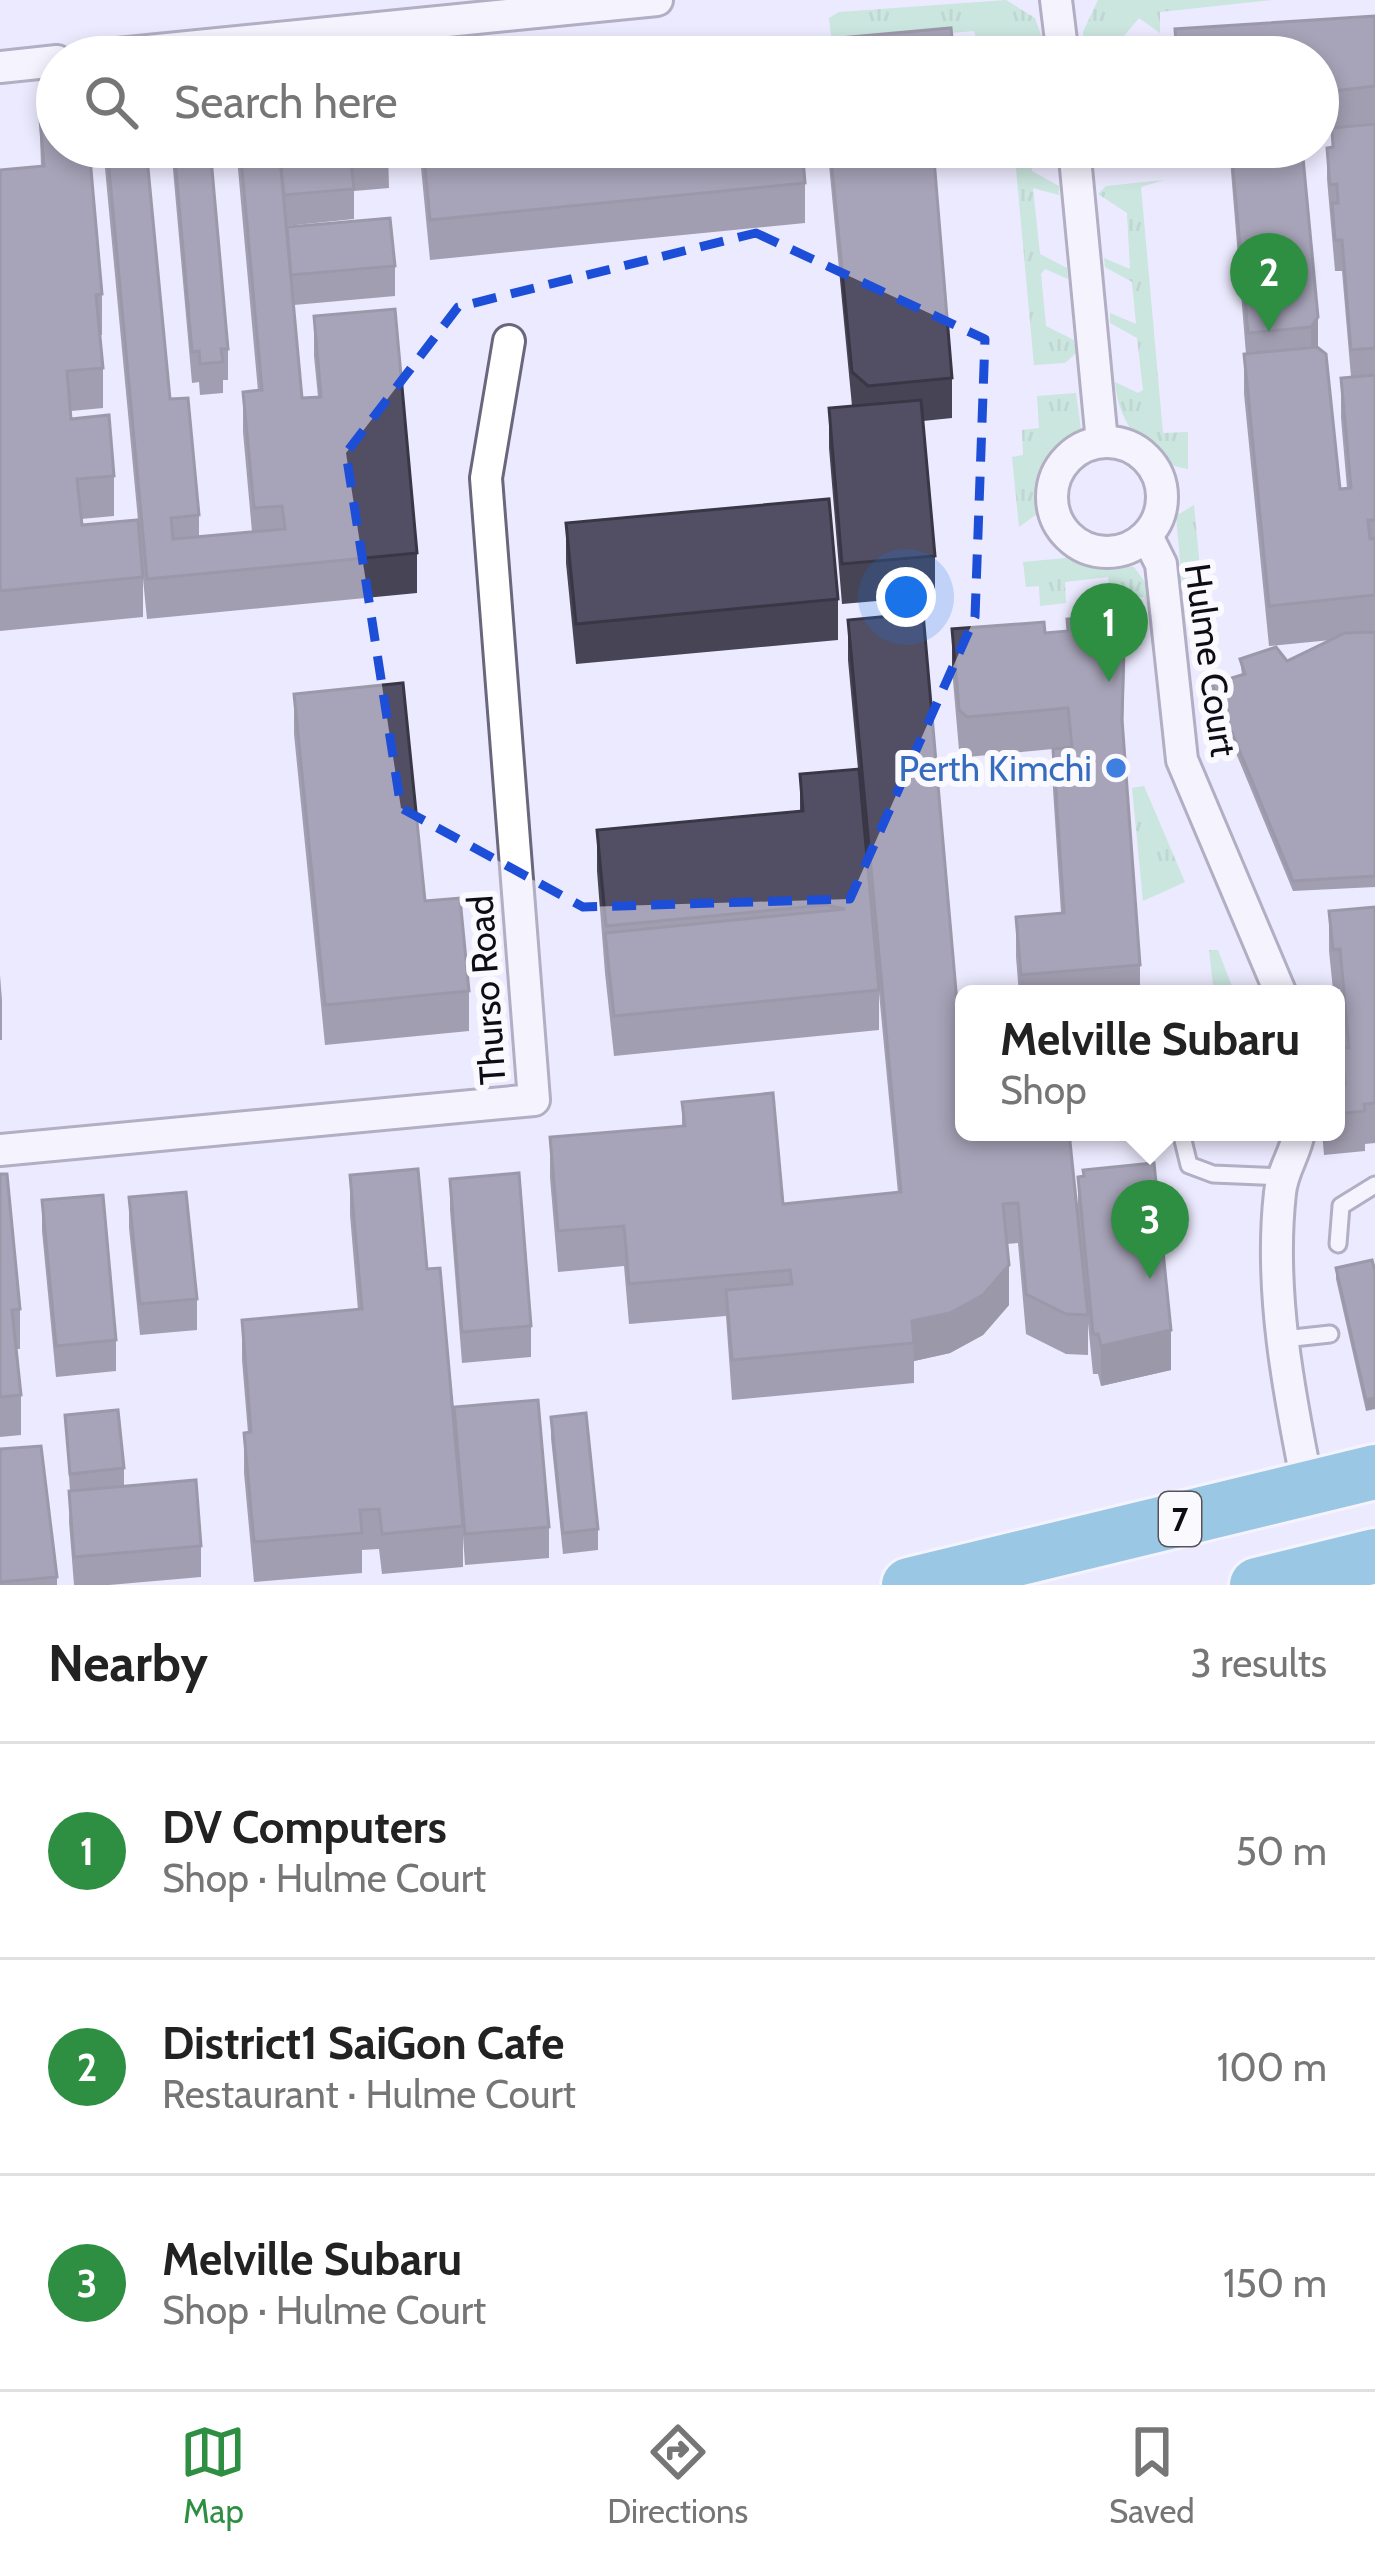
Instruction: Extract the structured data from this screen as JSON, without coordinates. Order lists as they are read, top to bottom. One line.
{"streets":{"highway":["7"],"street":["Hulme Court","Thurso Road"]},"places":["Perth Kimchi"],"page":{"search":"Search here","pins":["2","1","3"],"popup":["Melville Subaru","Shop"],"heading":["Nearby","3 results"],"list":[{"mark":"1","name":"DV Computers","note":"Shop · Hulme Court","value":"50 m"},{"mark":"2","name":"District1 SaiGon Cafe","note":"Restaurant · Hulme Court","value":"100 m"},{"mark":"3","name":"Melville Subaru","note":"Shop · Hulme Court","value":"150 m"}],"nav":["Map","Directions","Saved"]}}
